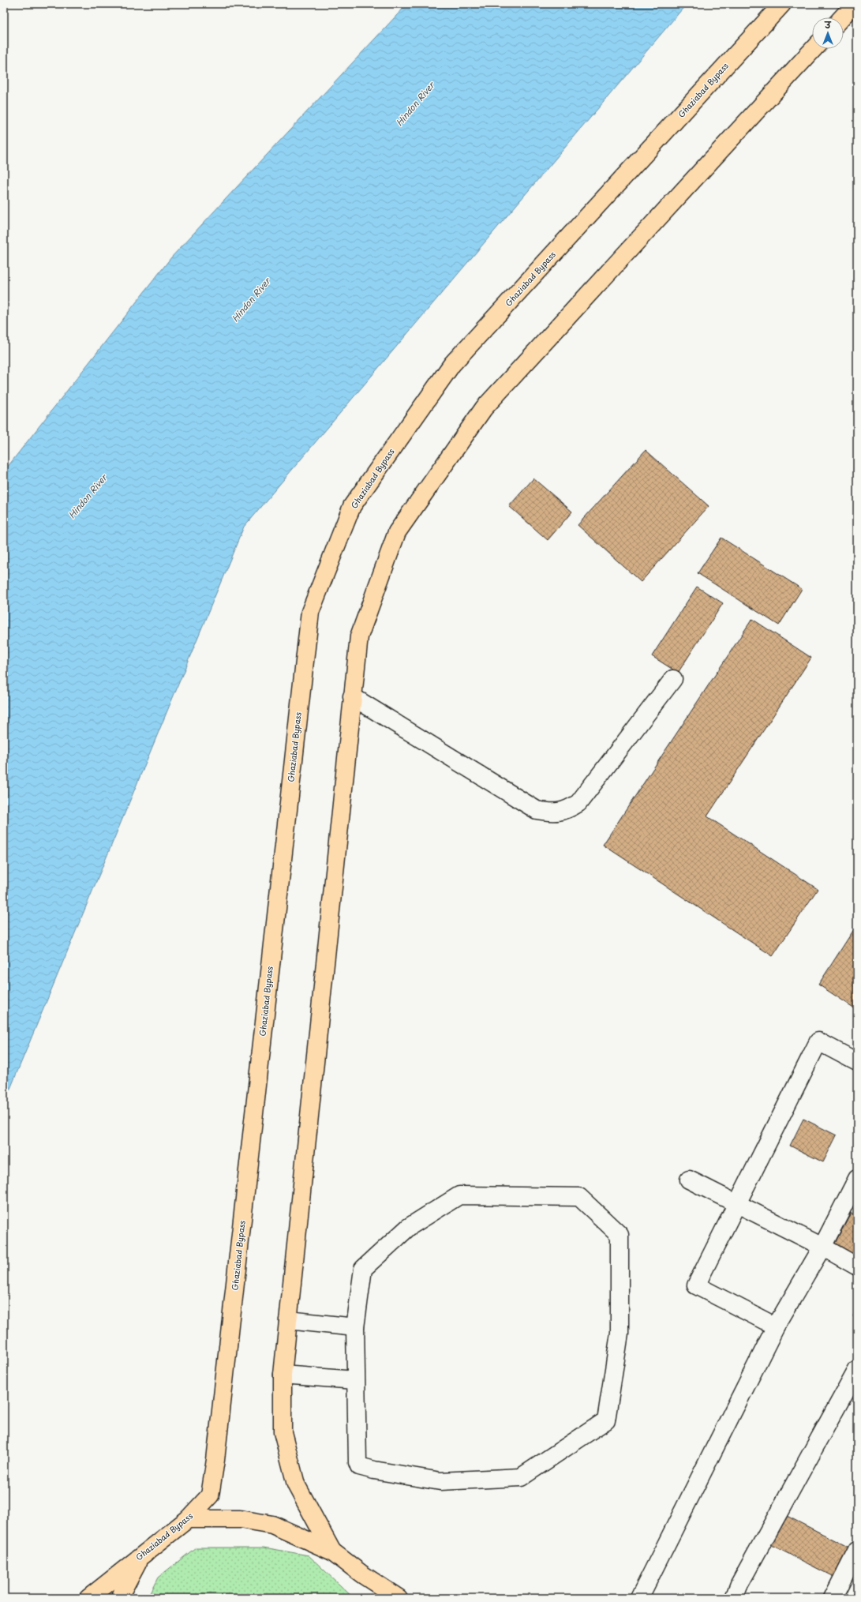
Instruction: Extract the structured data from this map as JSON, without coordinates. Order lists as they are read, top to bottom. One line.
{"streets":{"highway":["Ghaziabad Bypass"]},"water":["Hindon River"],"north":"top"}
